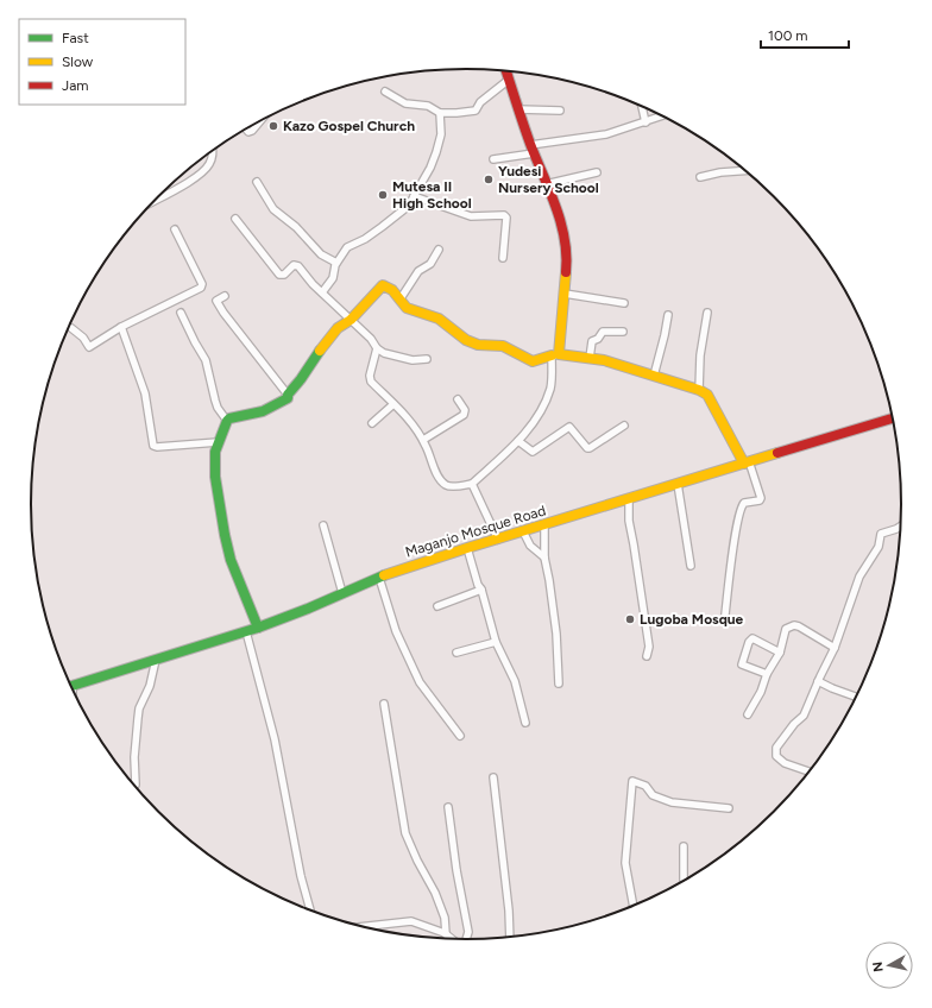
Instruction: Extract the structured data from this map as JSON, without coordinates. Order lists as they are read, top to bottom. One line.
{"streets":{"street":["Maganjo Mosque Road"]},"places":["Kazo Gospel Church","Yudesi Nursery School","Mutesa II High School","Lugoba Mosque"],"legend":["Fast","Slow","Jam"],"scale_bar":"100 m","north":"left"}
